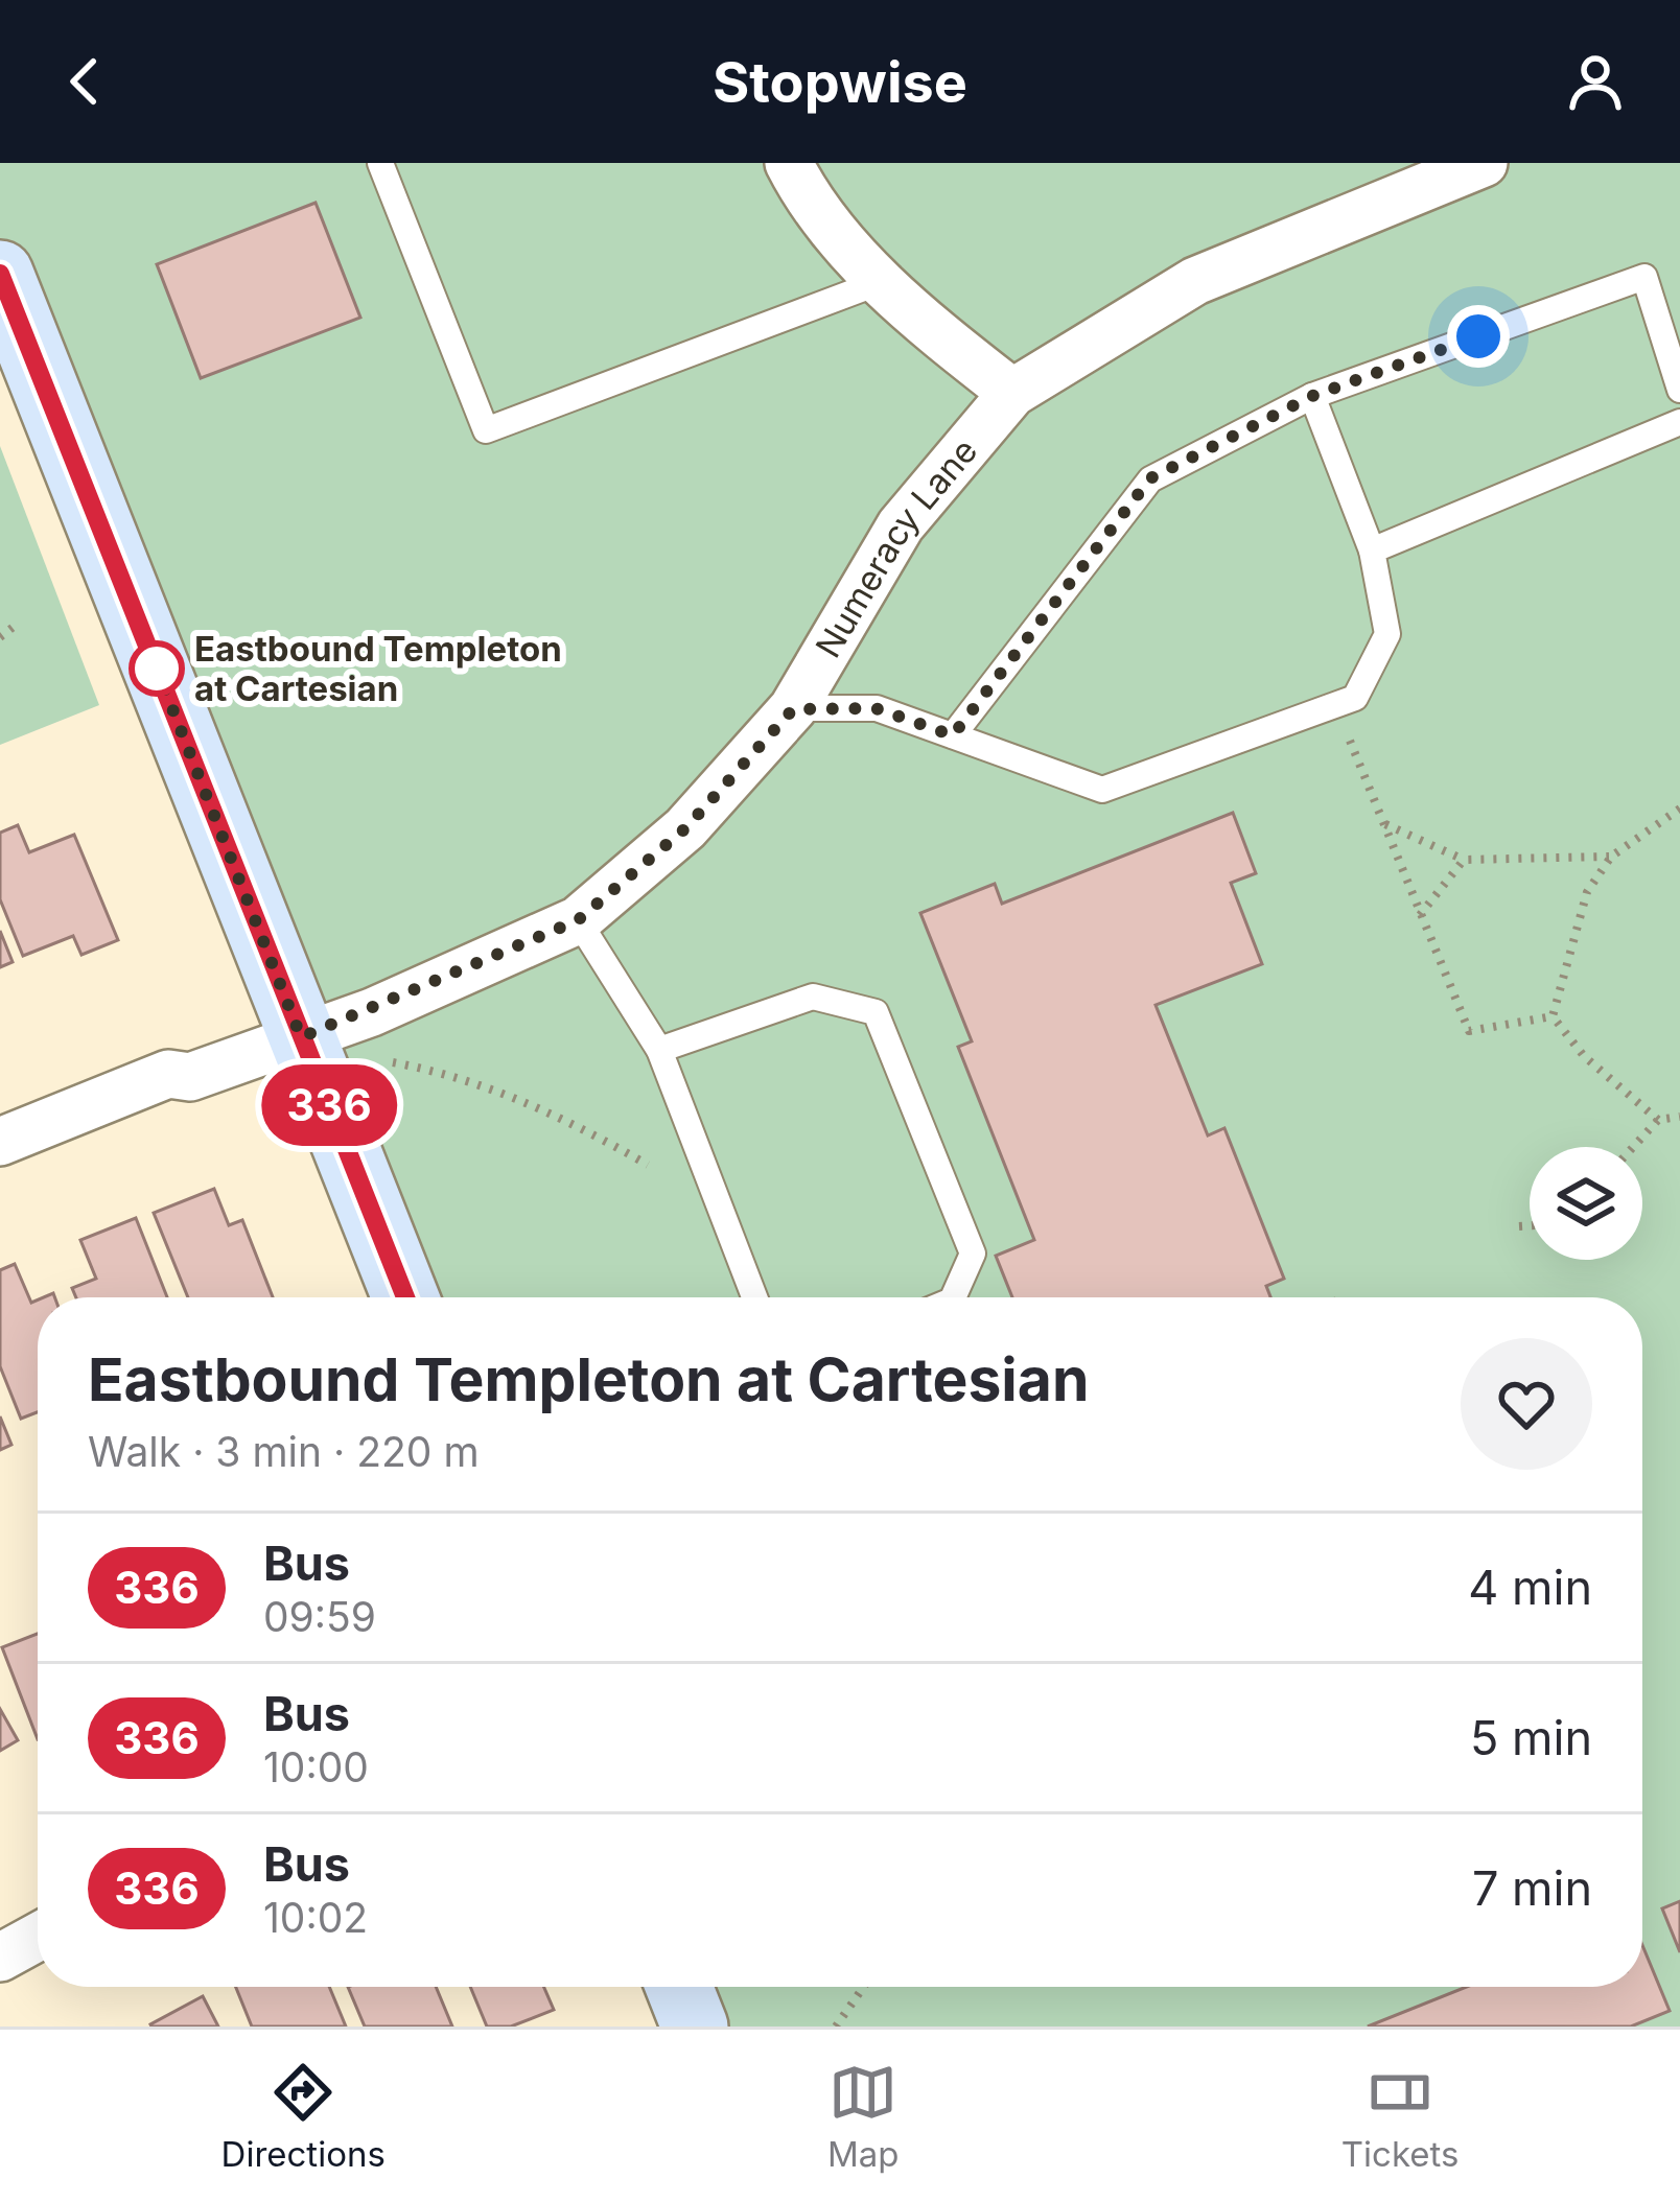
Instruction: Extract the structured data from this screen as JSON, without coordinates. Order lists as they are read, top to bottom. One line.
{"streets":{"street":["Numeracy Lane"]},"places":["Eastbound Templeton at Cartesian"],"lines":["bus line 336"],"page":{"header":"Stopwise","on_map":"336","heading":["Eastbound Templeton at Cartesian","Walk · 3 min · 220 m"],"list":[{"mark":"336","name":"Bus","note":"09:59","value":"4 min"},{"mark":"336","name":"Bus","note":"10:00","value":"5 min"},{"mark":"336","name":"Bus","note":"10:02","value":"7 min"}],"tabs":["Directions","Map","Tickets"]}}
